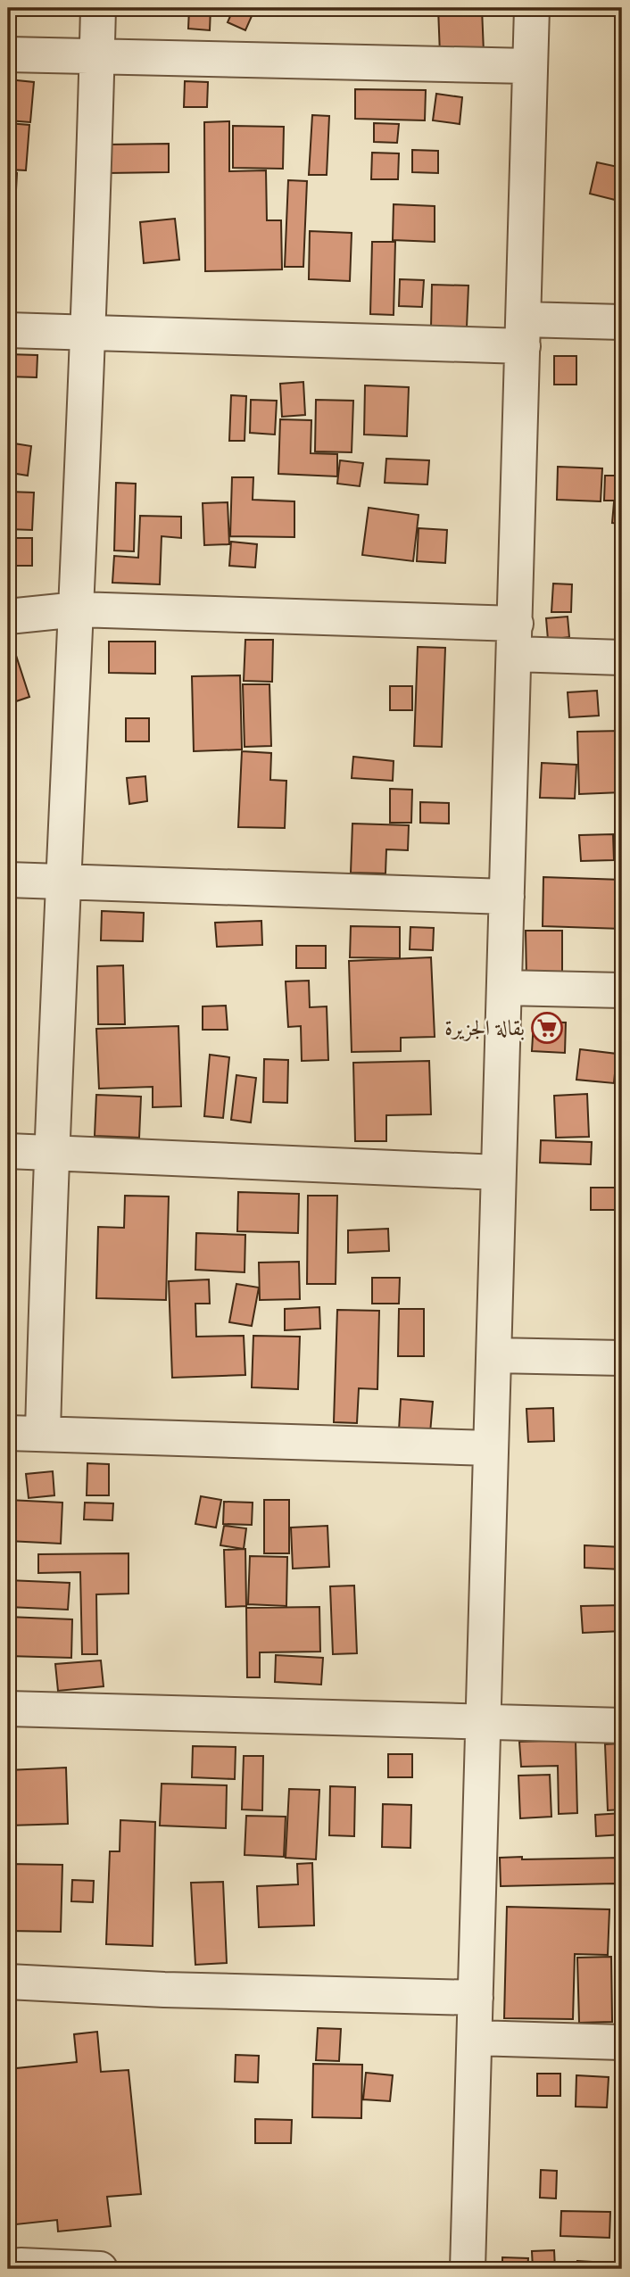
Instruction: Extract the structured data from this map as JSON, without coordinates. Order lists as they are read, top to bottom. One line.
{"places":{"supermarket":["بقالة الجزيرة"]}}
